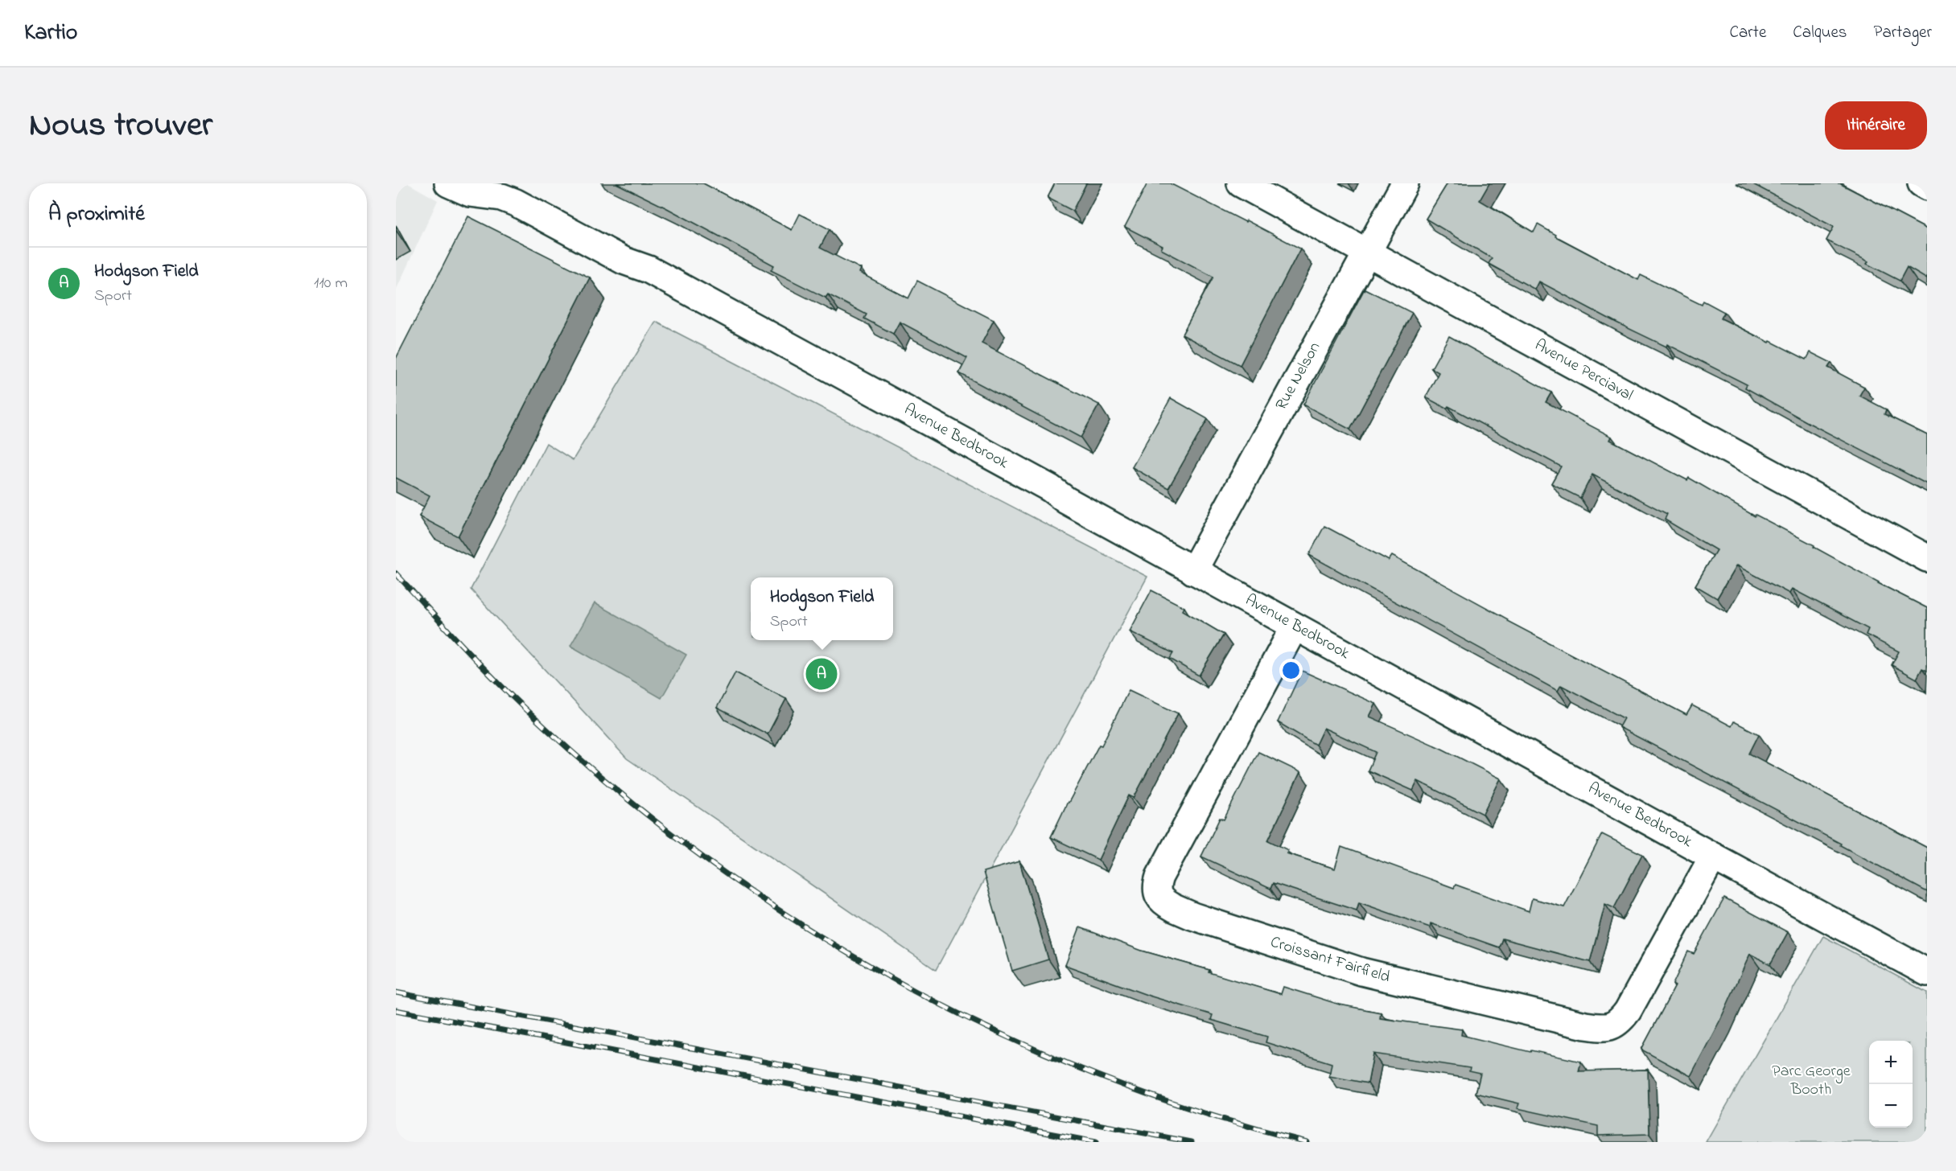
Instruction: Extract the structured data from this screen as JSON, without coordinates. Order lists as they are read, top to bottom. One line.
{"streets":{"street":["Avenue Perciaval","Rue Nelson","Avenue Bedbrook","Croissant Fairfield"]},"crossings":[["Avenue Perciaval","Rue Nelson"],["Rue Nelson","Avenue Bedbrook"],["Avenue Bedbrook","Croissant Fairfield"]],"parks":["Parc George Booth"],"page":{"header":"Kartio","nav":["Carte","Calques","Partager"],"title":"Nous trouver","buttons":"Itinéraire","heading":"À proximité","list":[{"mark":"A","name":"Hodgson Field","note":"Sport","value":"110 m"}],"popup":["Hodgson Field","Sport"],"pins":"A","map_buttons":["+","−"]}}
